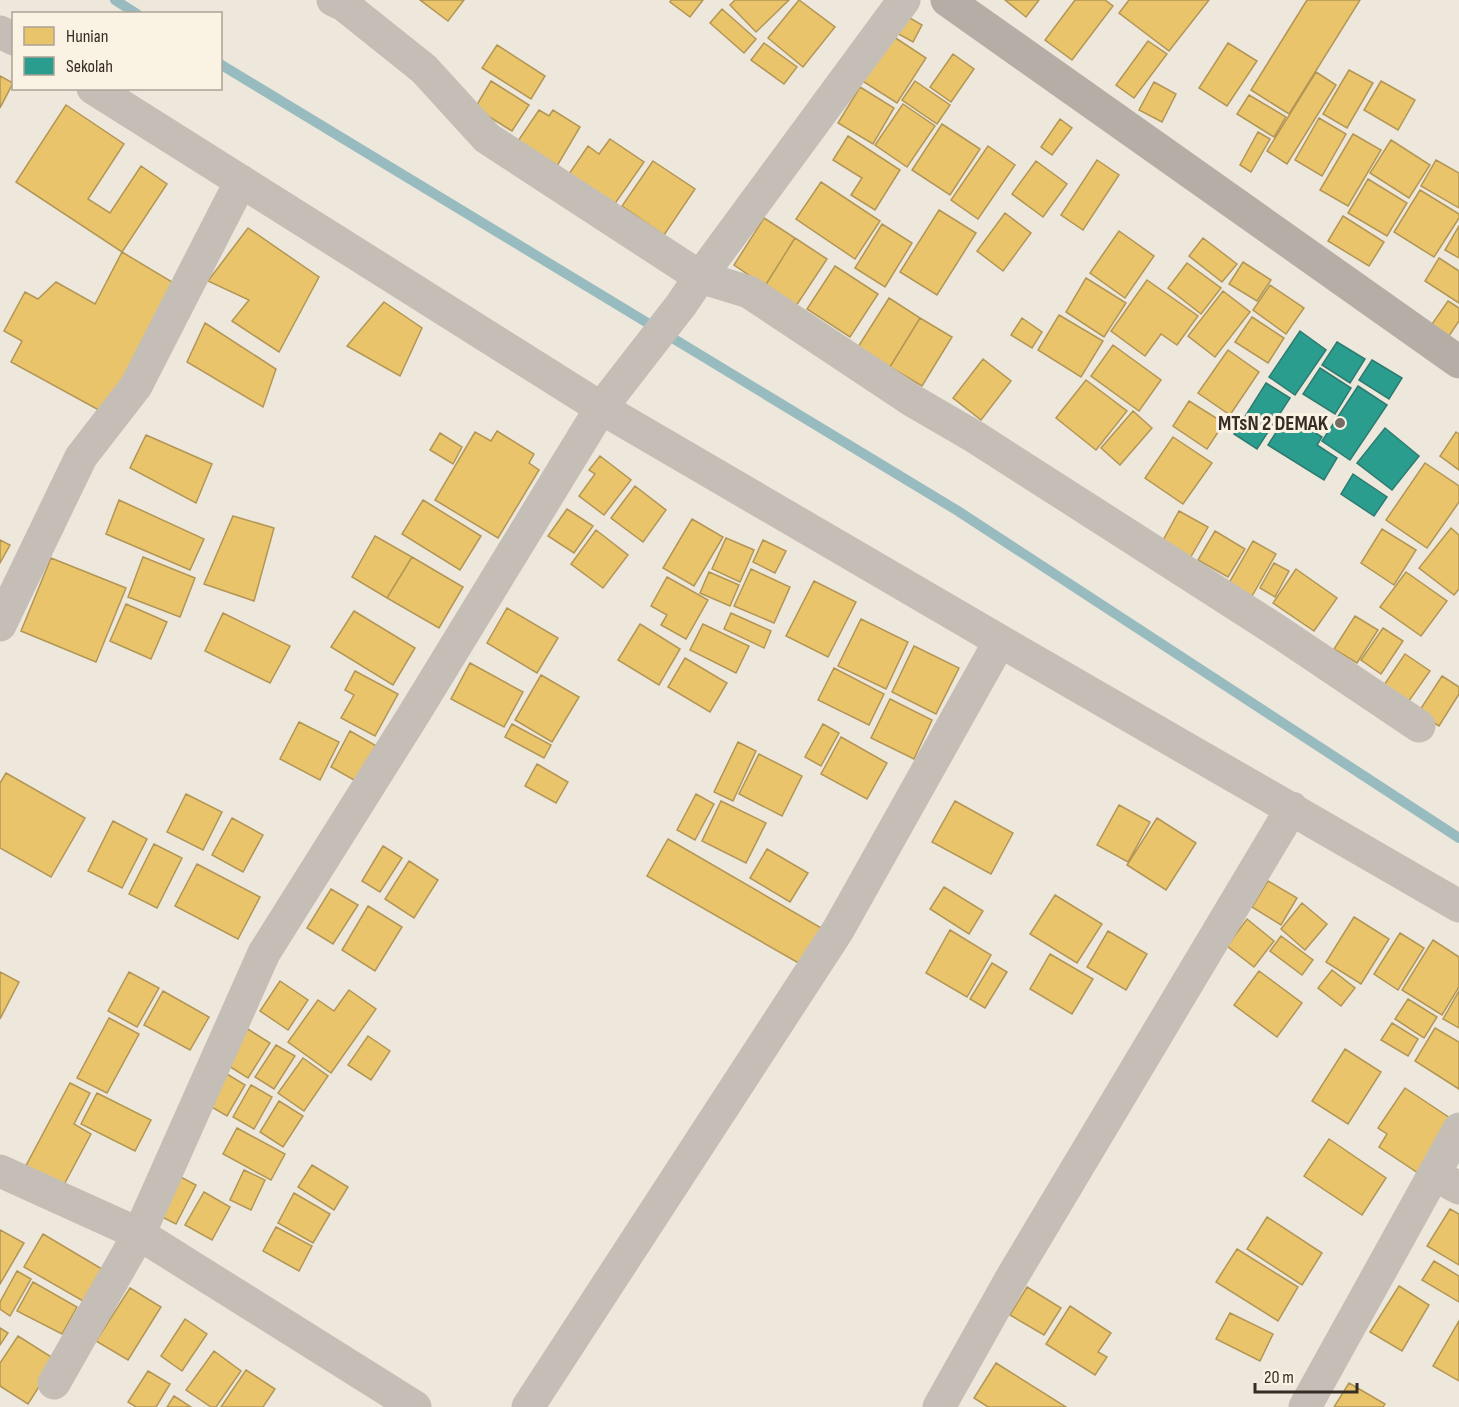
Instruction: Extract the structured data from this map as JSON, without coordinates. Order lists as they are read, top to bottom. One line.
{"places":["MTsN 2 DEMAK"],"legend":["Hunian","Sekolah"],"scale_bar":"20 m"}
